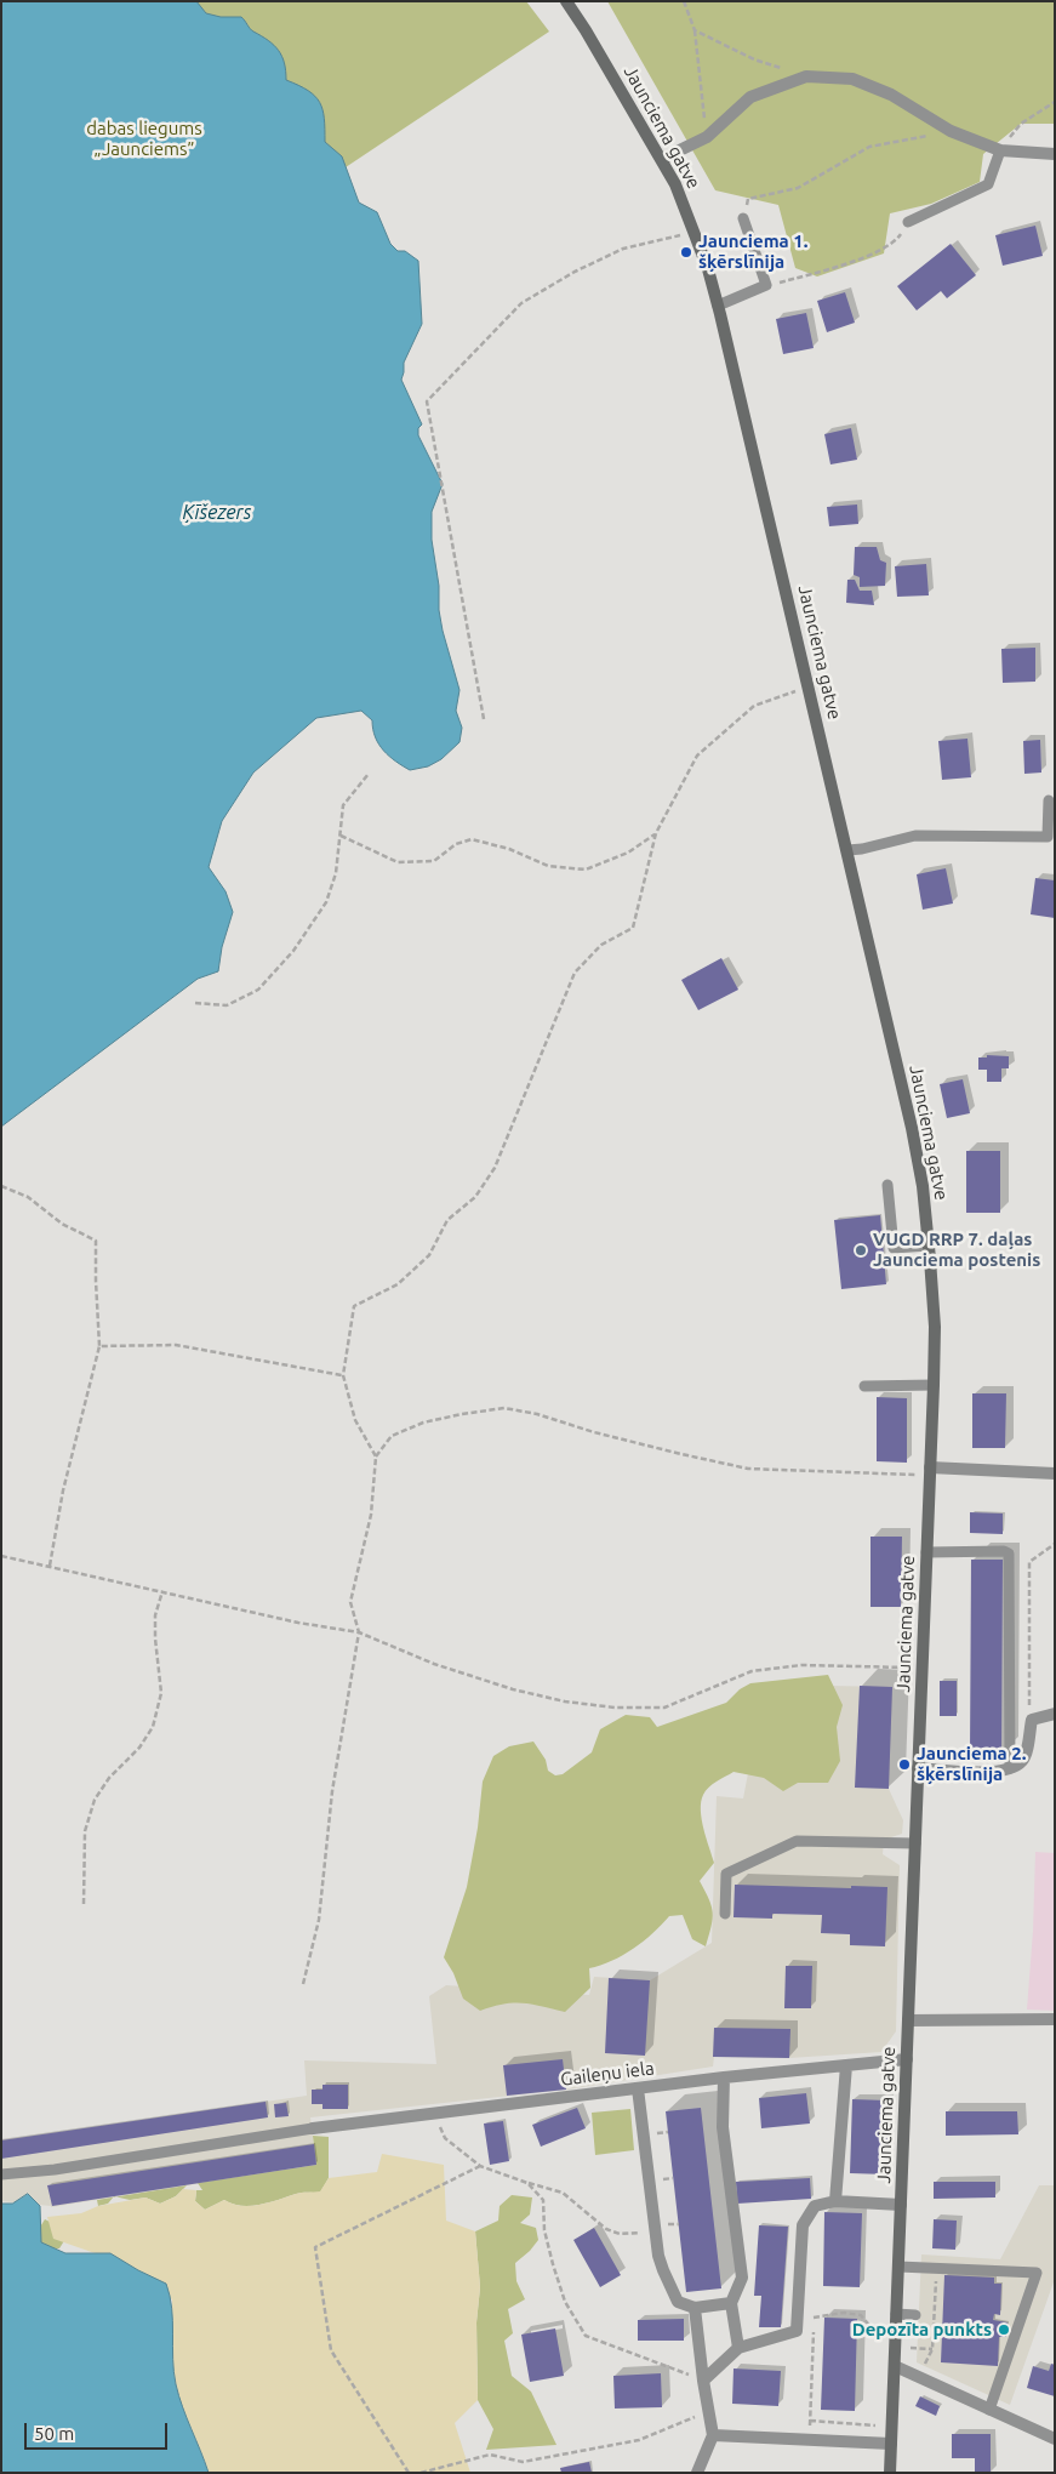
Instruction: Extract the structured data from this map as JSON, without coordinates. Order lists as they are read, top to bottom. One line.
{"streets":{"main road":["Jaunciema gatve"],"street":["Gaileņu iela"]},"crossings":[["Jaunciema gatve","Gaileņu iela"]],"water":["Ķīšezers"],"parks":["dabas liegums „Jaunciems”"],"places":["Jaunciema 1. šķērslīnija","VUGD RRP 7. daļas Jaunciema postenis","Jaunciema 2. šķērslīnija","Depozīta punkts"],"scale_bar":"50 m"}
